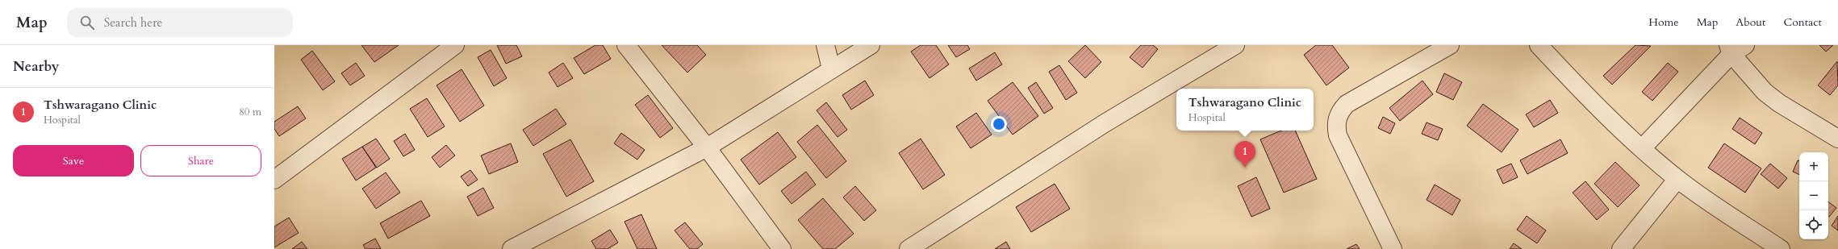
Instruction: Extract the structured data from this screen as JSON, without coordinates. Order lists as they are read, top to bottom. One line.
{"page":{"header":"Map","search":"Search here","nav":["Home","Map","About","Contact"],"heading":"Nearby","list":[{"mark":"1","name":"Tshwaragano Clinic","note":"Hospital","value":"80 m"}],"popup":["Tshwaragano Clinic","Hospital"],"buttons":["Save","Share"],"pins":"1","map_buttons":["+","−"]}}
